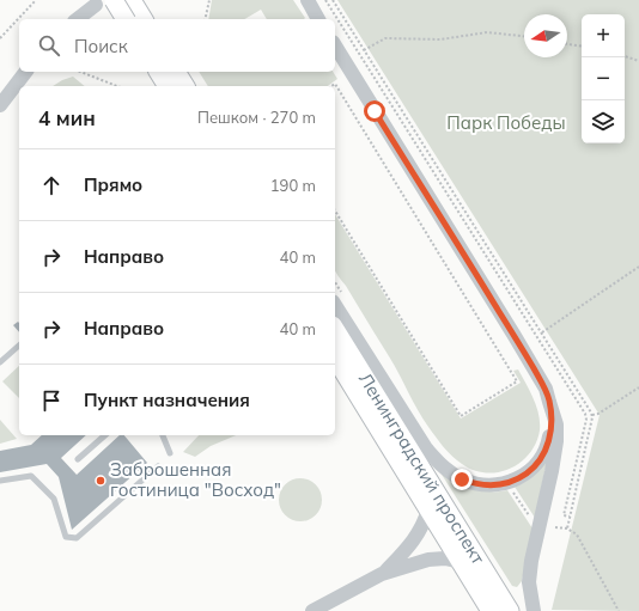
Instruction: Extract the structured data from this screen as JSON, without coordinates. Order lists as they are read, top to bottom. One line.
{"streets":{"main road":["Ленинградский проспект"]},"parks":["Парк Победы"],"places":["Заброшенная гостиница \"Восход\""],"north":"left","page":{"map_buttons":["+","−"],"search":"Поиск","heading":["4 мин","Пешком · 270 m"],"list":[["Прямо","190 m"],["Направо","40 m"],["Направо","40 m"],"Пункт назначения"]}}
